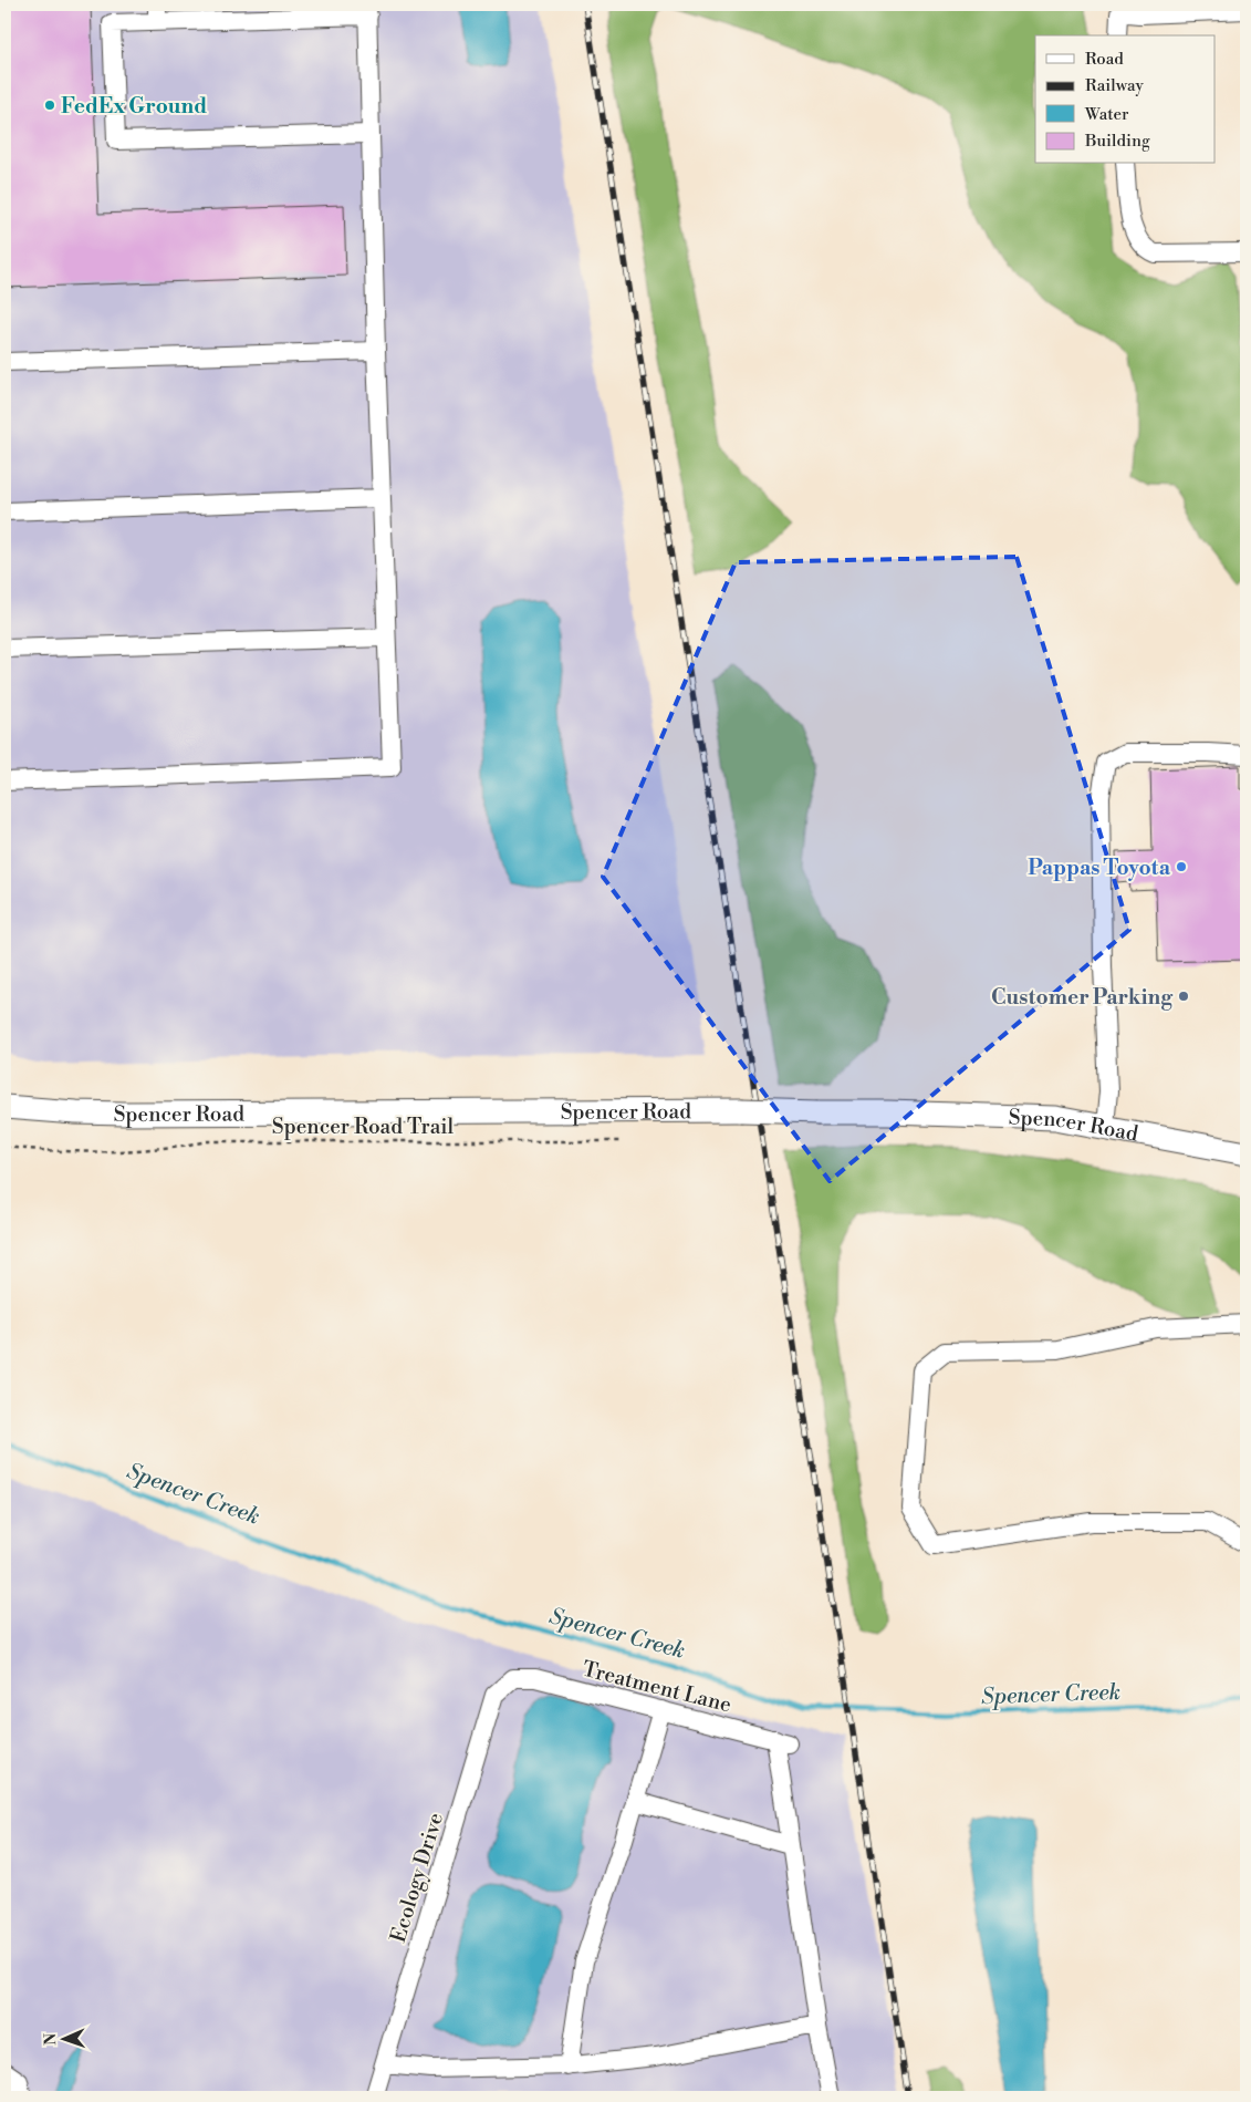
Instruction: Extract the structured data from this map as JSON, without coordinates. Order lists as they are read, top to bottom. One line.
{"streets":{"main road":["Spencer Road"],"lane":["Treatment Lane","Ecology Drive"],"path":["Spencer Road Trail"]},"crossings":[["Treatment Lane","Ecology Drive"]],"water":["Spencer Creek"],"places":["FedEx Ground","Pappas Toyota","Customer Parking"],"legend":["Road","Railway","Water","Building"],"north":"left"}
